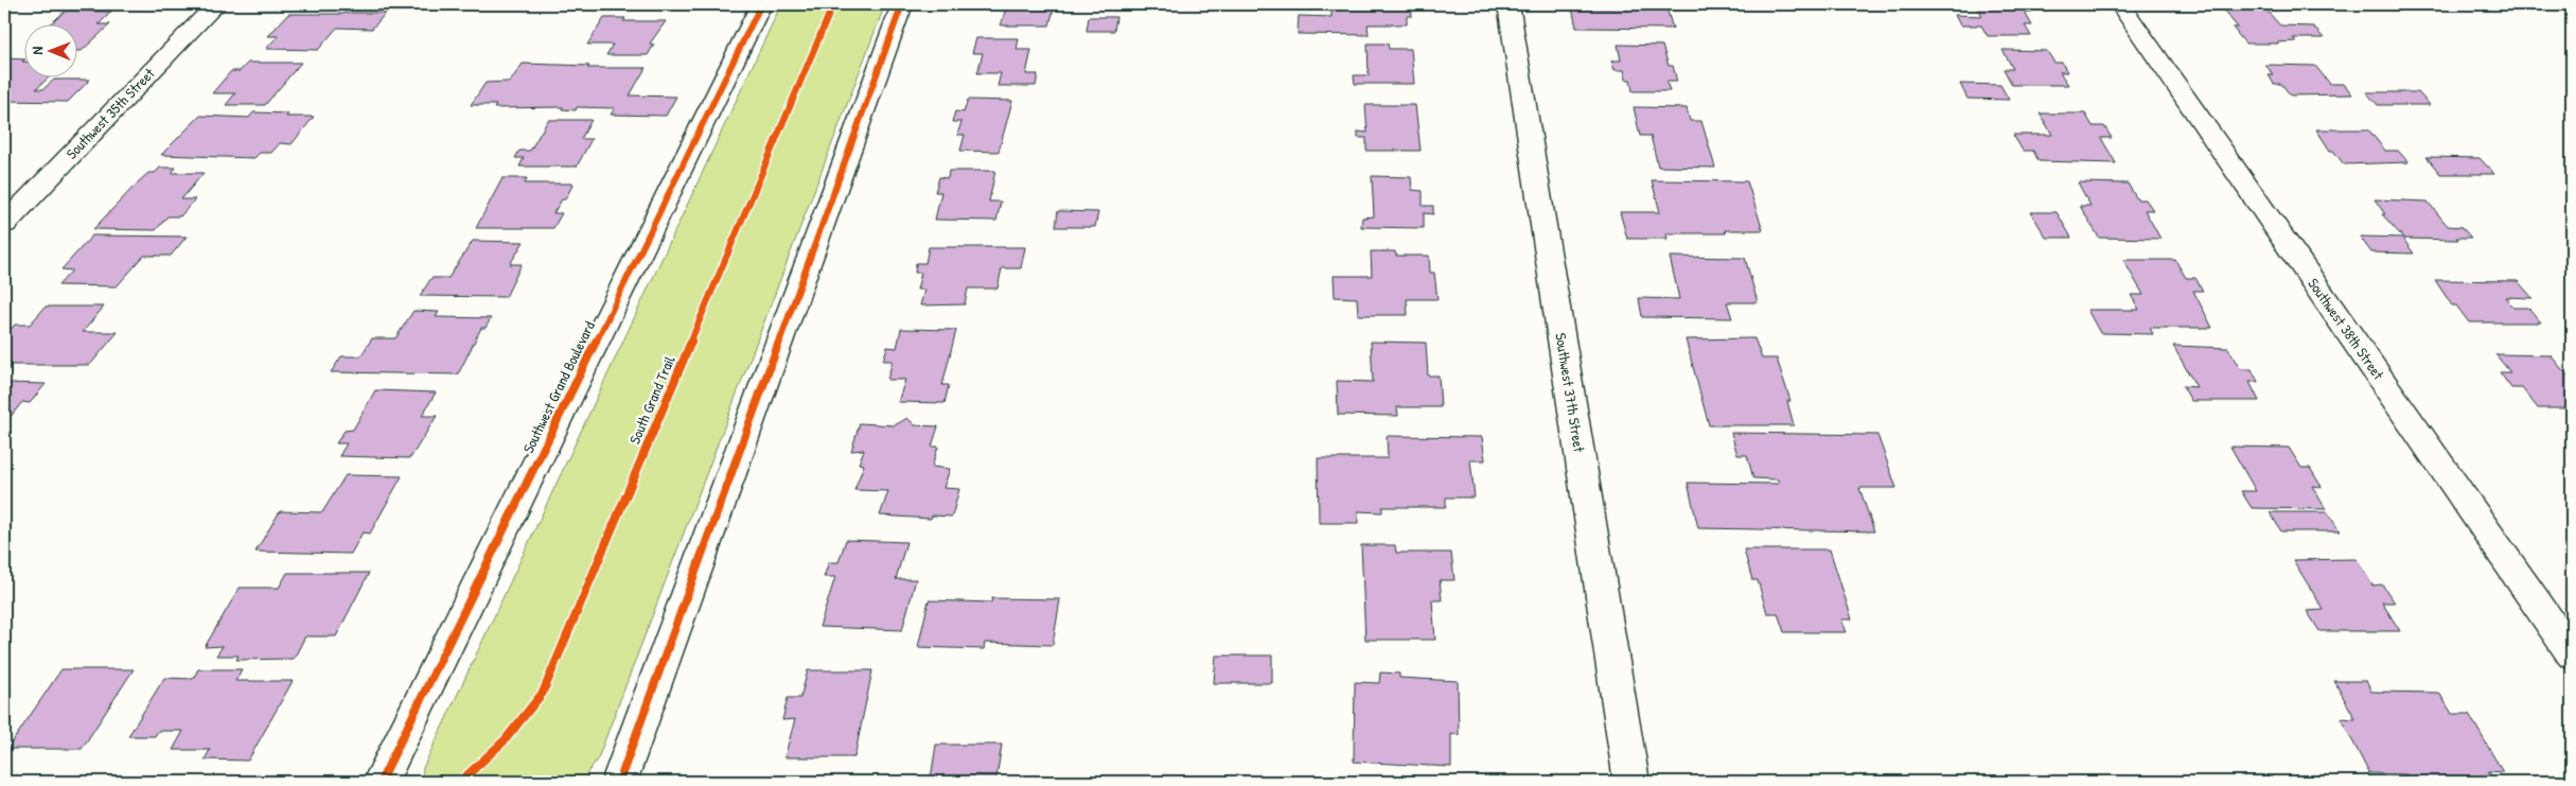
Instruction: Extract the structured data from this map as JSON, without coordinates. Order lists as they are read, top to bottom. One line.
{"streets":{"street":["Southwest 35th Street","Southwest 38th Street","Southwest Grand Boulevard","Southwest 37th Street"],"cycle path":["South Grand Trail"]},"north":"left"}
